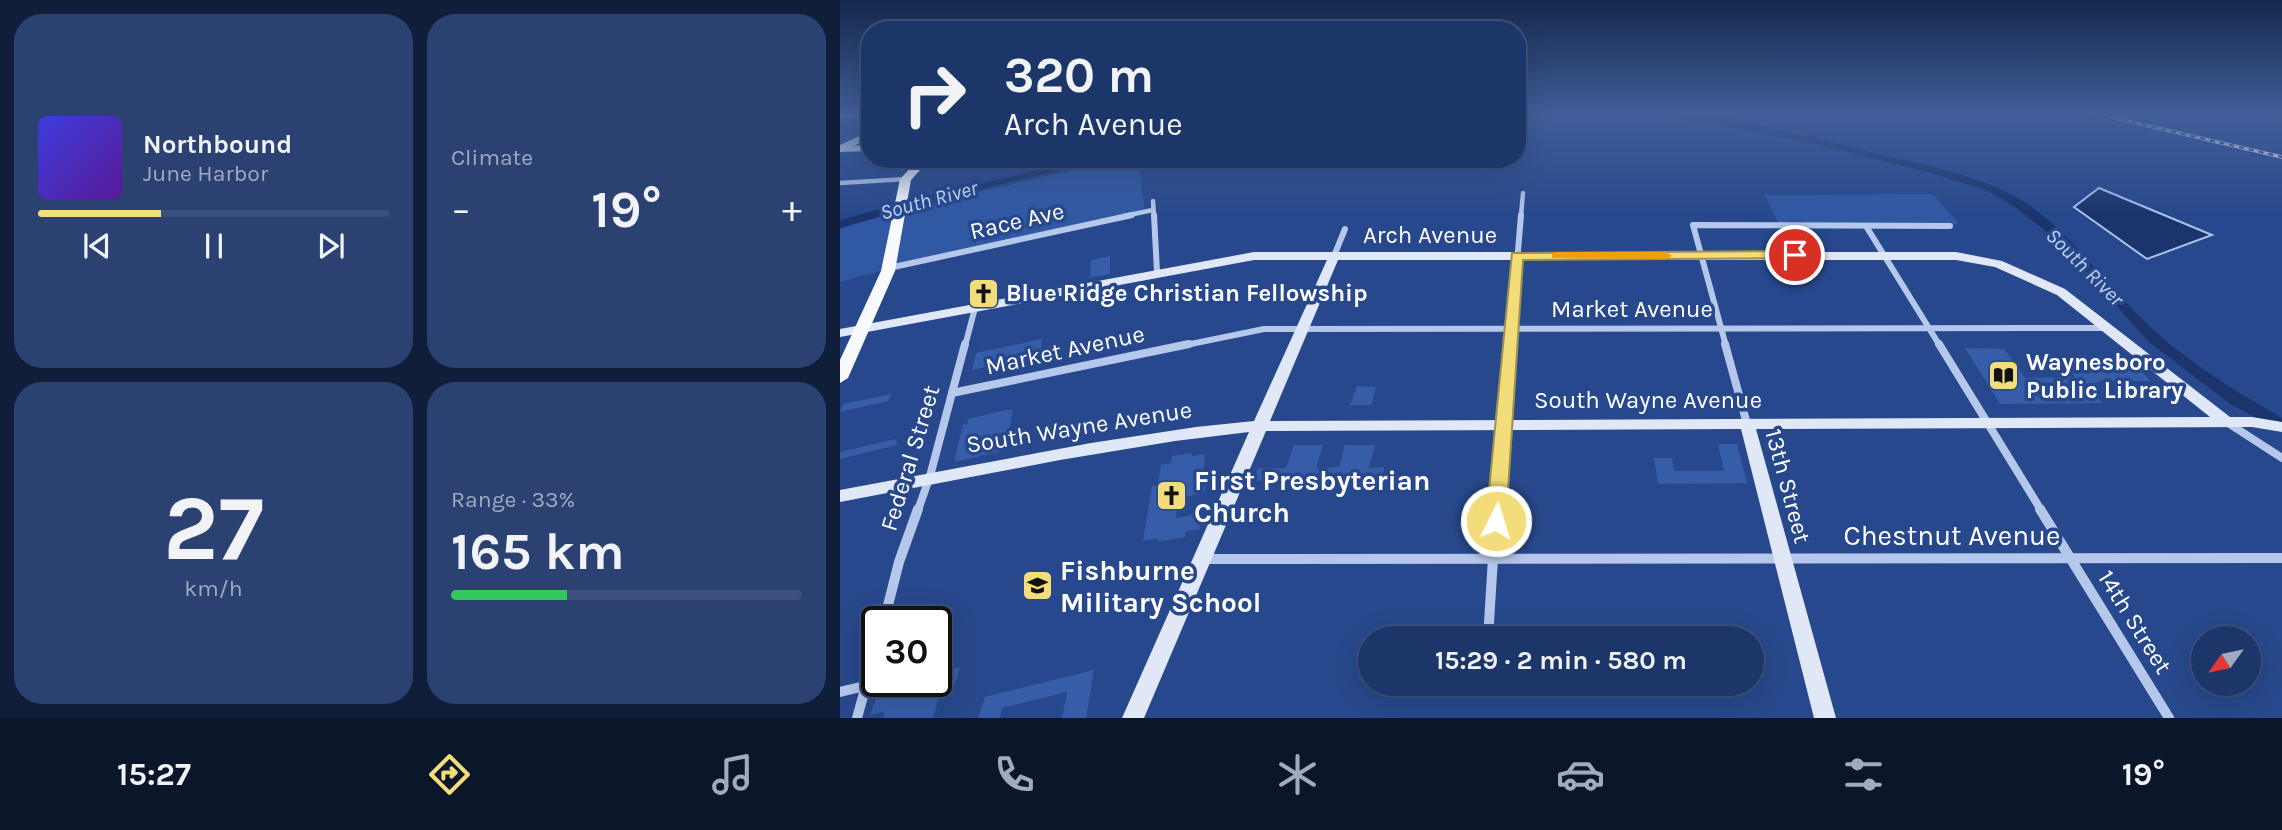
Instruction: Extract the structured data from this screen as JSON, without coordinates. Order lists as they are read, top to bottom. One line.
{"streets":{"street":["Race Ave","Arch Avenue","Market Avenue","South Wayne Avenue","Federal Street","13th Street","Chestnut Avenue","14th Street"]},"crossings":[["Arch Avenue","Market Avenue"],["Arch Avenue","South Wayne Avenue"],["Arch Avenue","Federal Street"],["Arch Avenue","13th Street"],["Arch Avenue","14th Street"],["Market Avenue","Federal Street"],["Market Avenue","13th Street"],["Market Avenue","14th Street"],["South Wayne Avenue","Federal Street"],["South Wayne Avenue","13th Street"],["South Wayne Avenue","14th Street"],["13th Street","Chestnut Avenue"],["13th Street","14th Street"],["Chestnut Avenue","14th Street"]],"water":["South River"],"places":{"church":["Blue Ridge Christian Fellowship","First Presbyterian Church"],"library":["Waynesboro Public Library"],"school or university":["Fishburne Military School"]},"north":"bottom left","page":{"tile":["Climate",["27","km/h"],["Range · 33%","165 km"]],"turn":["320 m","Arch Avenue"],"song":["Northbound","June Harbor"],"heat":["−","19°","+"],"limit":"30","trip":"15:29 · 2 min · 580 m","tabs":["15:27","19°"]}}
